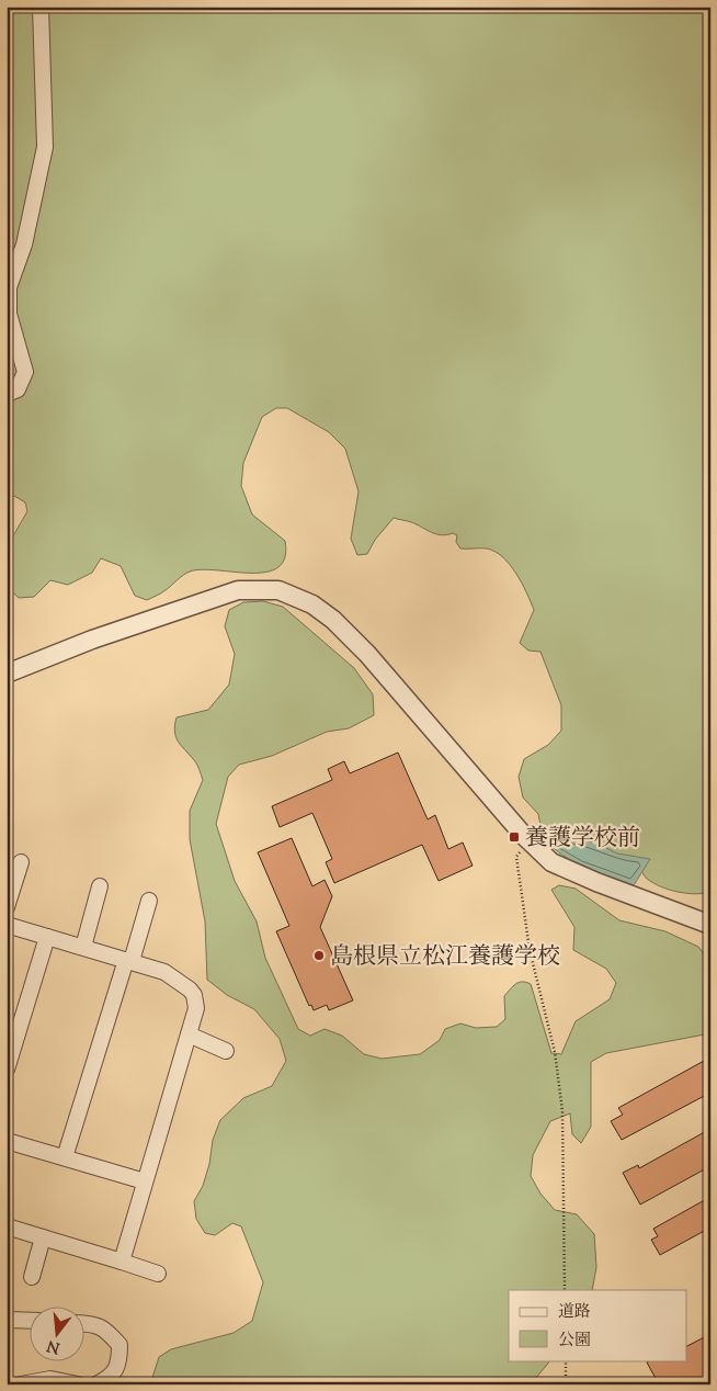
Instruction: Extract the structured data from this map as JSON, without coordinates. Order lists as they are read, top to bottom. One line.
{"places":{"transit":["養護学校前"],"other":["島根県立松江養護学校"]},"legend":["道路","公園"],"north":"bottom"}
